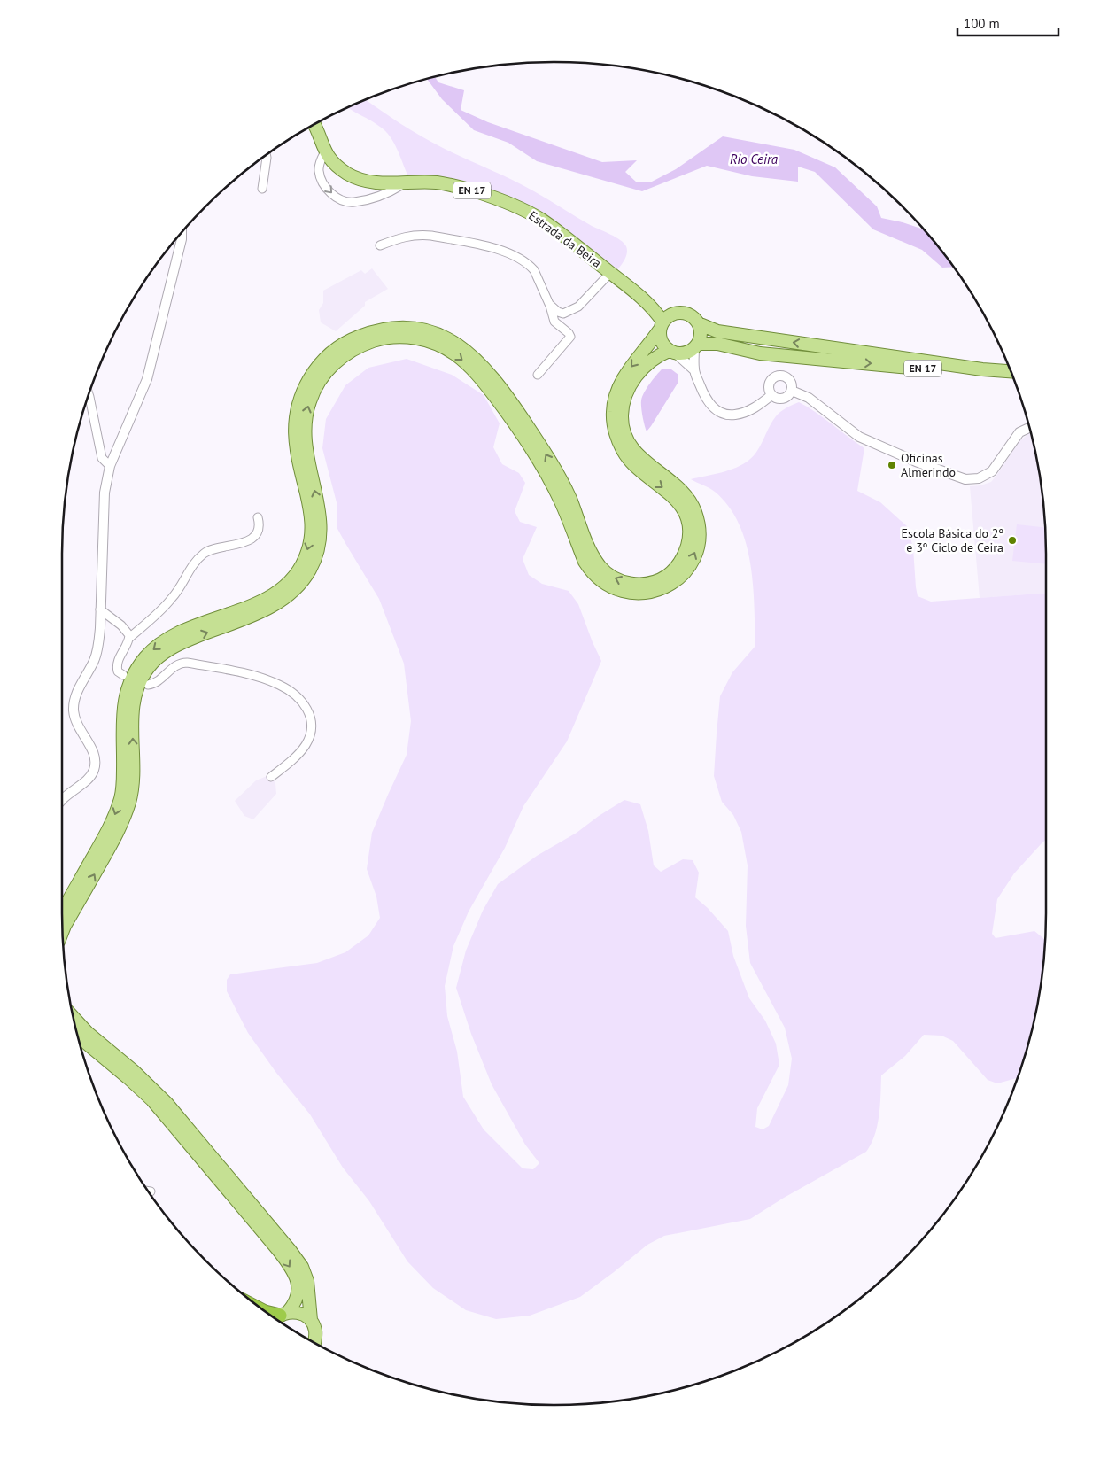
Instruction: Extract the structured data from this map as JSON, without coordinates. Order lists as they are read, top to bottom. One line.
{"streets":{"main road":["EN 17","Estrada da Beira"]},"crossings":[["EN 17","Estrada da Beira"]],"water":["Rio Ceira"],"places":["Oficinas Almerindo","Escola Básica do 2º e 3º Ciclo de Ceira"],"scale_bar":"100 m"}
